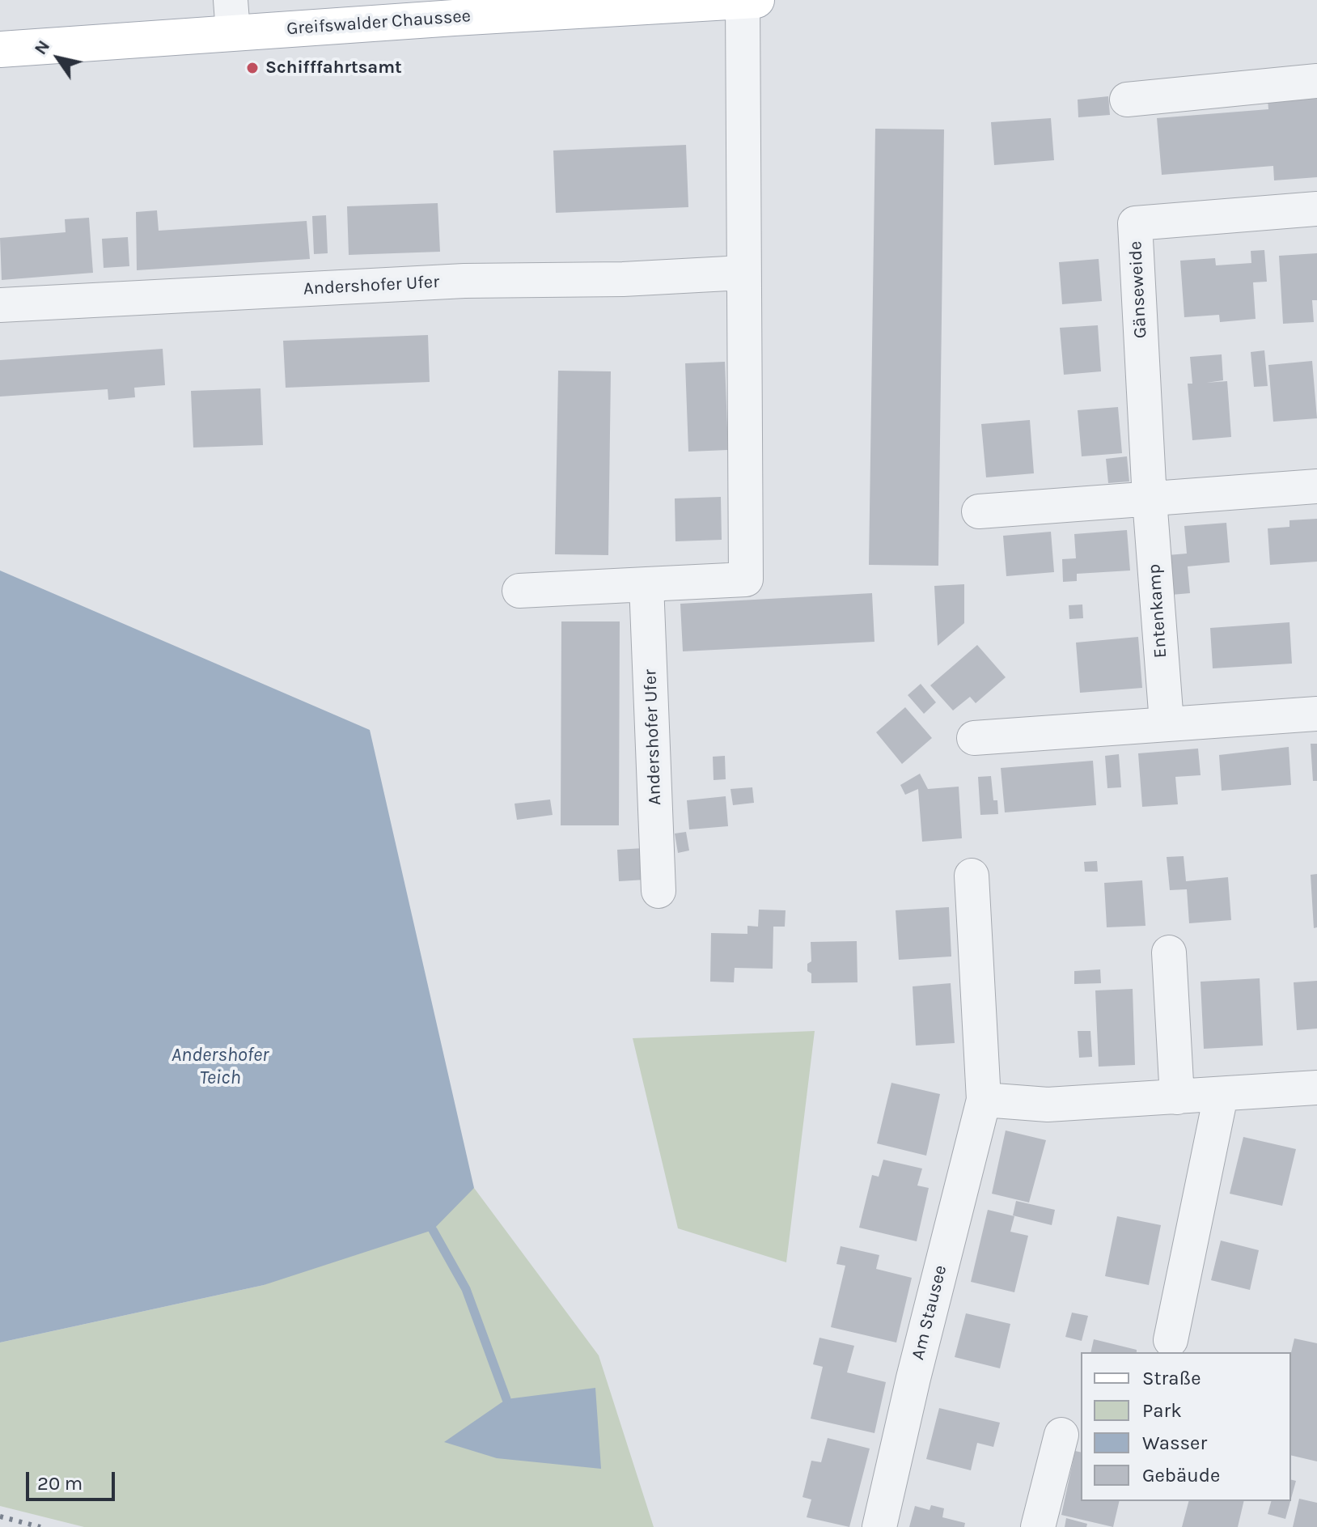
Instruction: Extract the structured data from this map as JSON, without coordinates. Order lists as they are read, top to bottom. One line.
{"streets":{"main road":["Greifswalder Chaussee"],"street":["Andershofer Ufer","Gänseweide","Entenkamp","Am Stausee"]},"crossings":[["Gänseweide","Entenkamp"]],"water":["Andershofer Teich"],"places":["Schifffahrtsamt"],"legend":["Straße","Park","Wasser","Gebäude"],"scale_bar":"20 m","north":"top left"}
